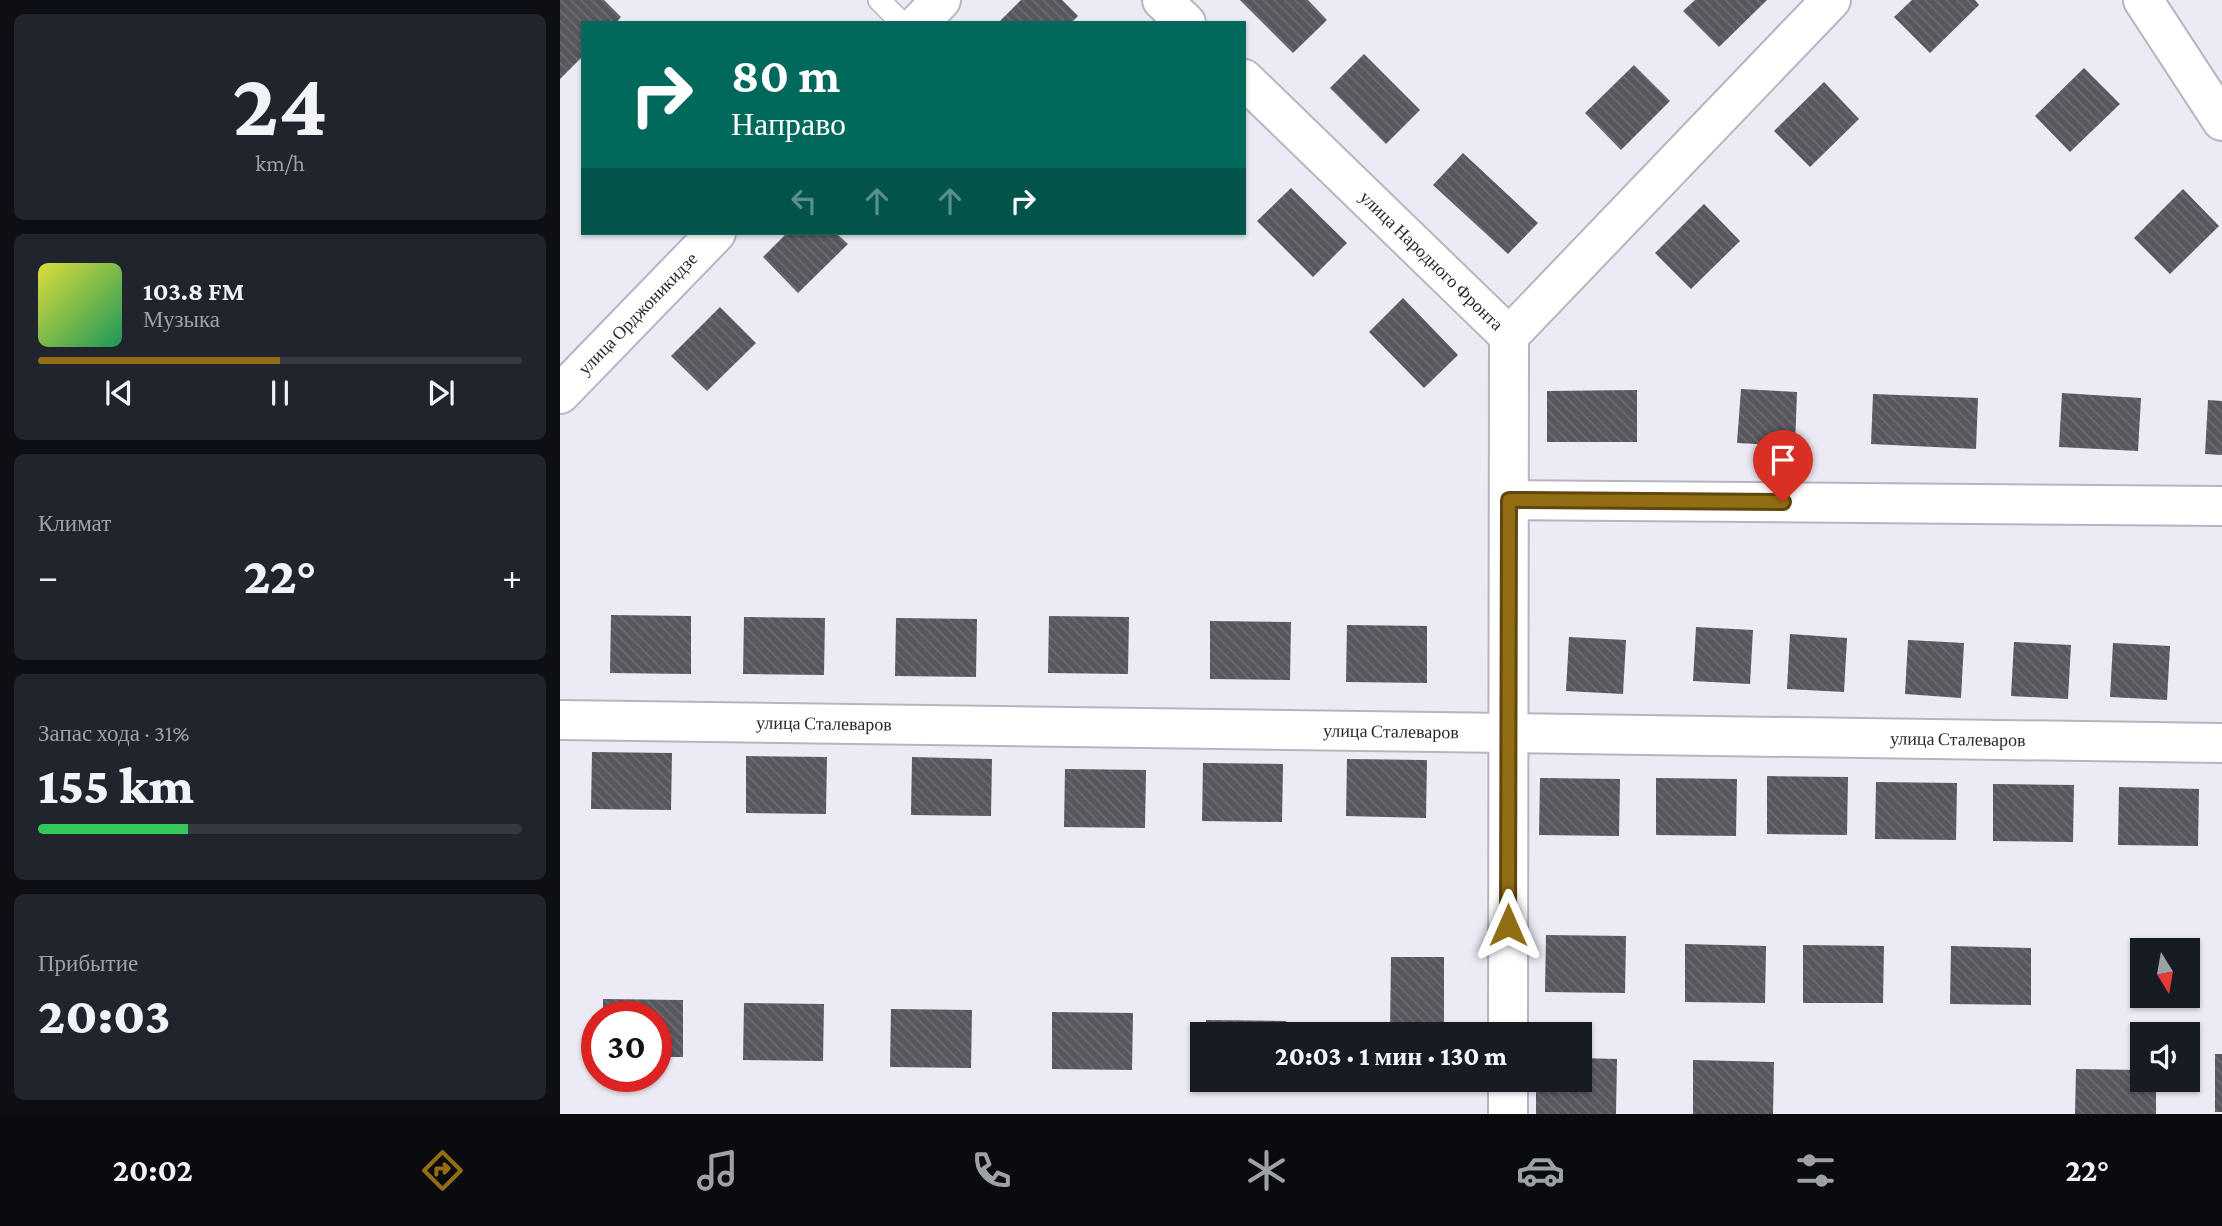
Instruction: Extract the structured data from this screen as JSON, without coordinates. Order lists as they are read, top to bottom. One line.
{"streets":{"street":["улица Народного Фронта","улица Орджоникидзе","улица Сталеваров"]},"crossings":[["улица Народного Фронта","улица Сталеваров"]],"north":"bottom","page":{"tile":[["24","km/h"],"Климат",["Запас хода · 31%","155 km"],["Прибытие","20:03"]],"turn":["80 m","Направо"],"song":["103.8 FM","Музыка"],"heat":["−","22°","+"],"limit":"30","trip":"20:03 · 1 мин · 130 m","tabs":["20:02","22°"]}}
